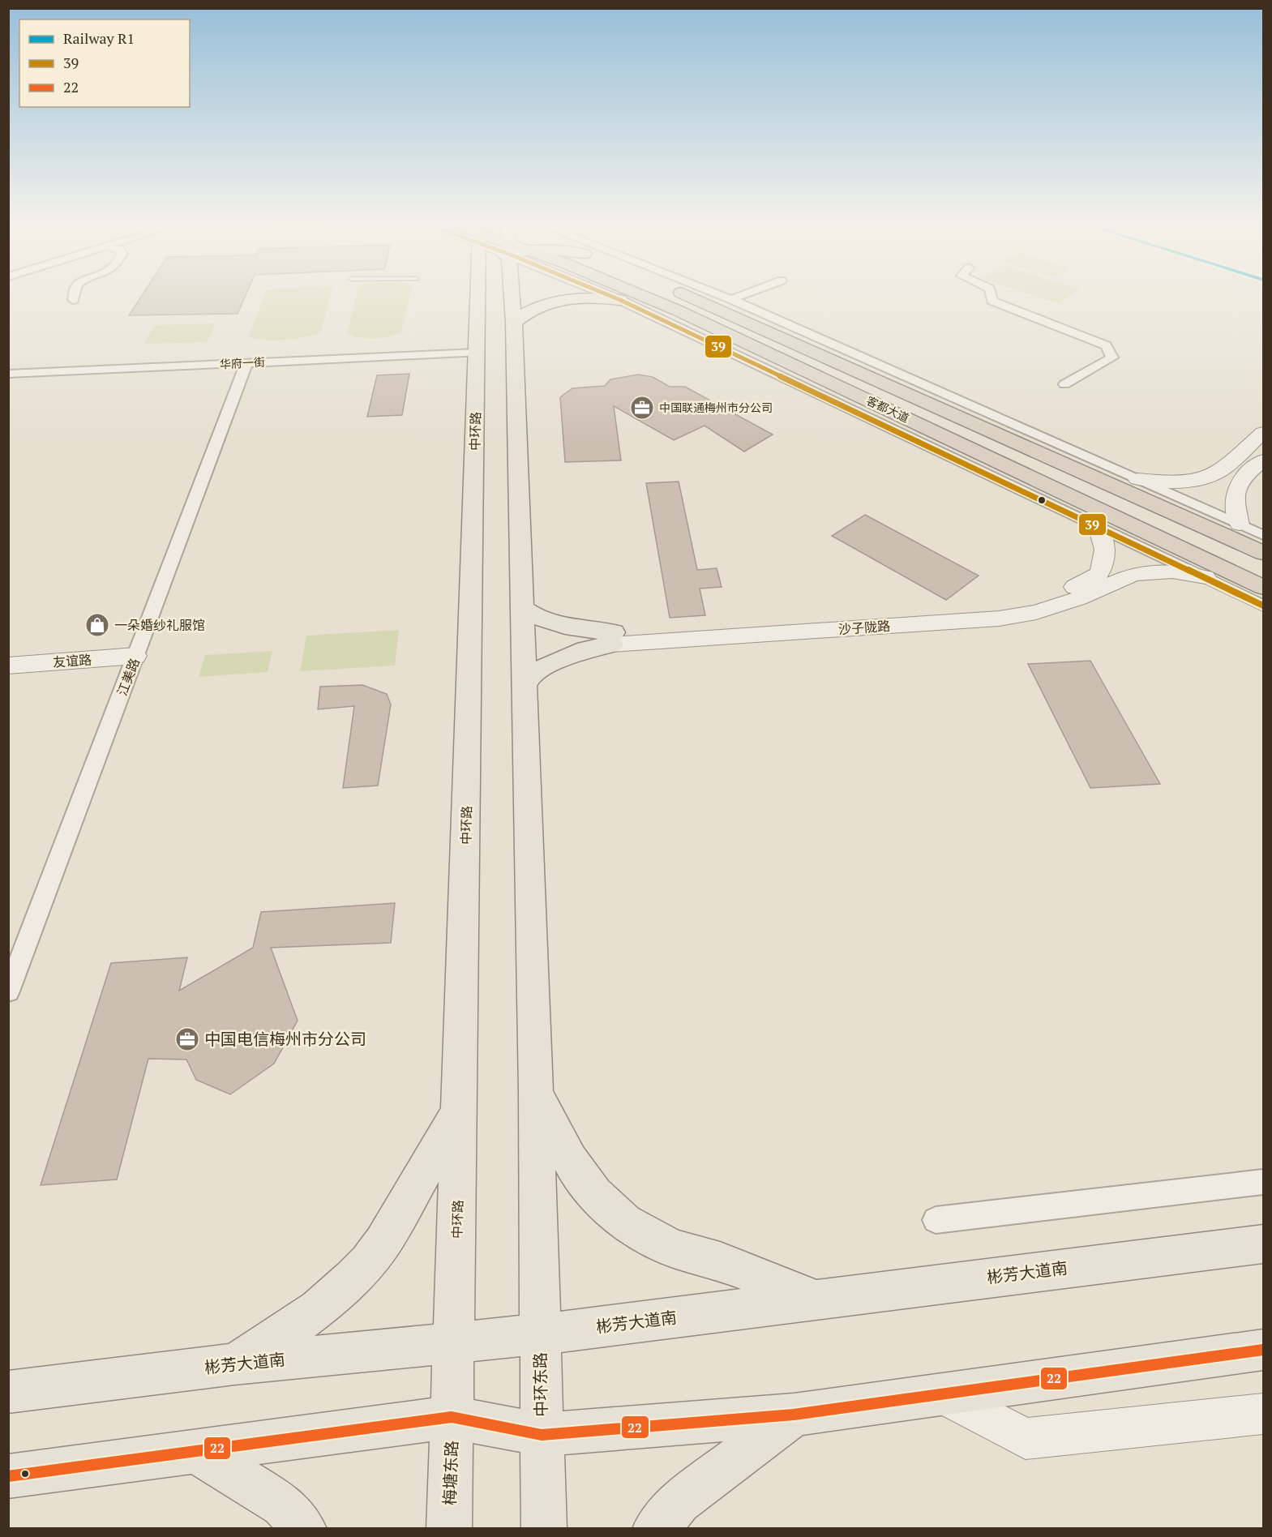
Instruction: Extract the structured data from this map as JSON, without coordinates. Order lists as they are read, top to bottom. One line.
{"streets":{"highway":["客都大道"],"main road":["中环路","彬芳大道南","中环东路","梅塘东路"],"street":["华府一街","沙子陇路","友谊路","江美路"]},"crossings":[["华府一街","中环路"],["华府一街","江美路"],["中环路","彬芳大道南"],["中环路","梅塘东路"],["友谊路","江美路"],["彬芳大道南","中环东路"]],"places":{"office":["中国联通梅州市分公司","中国电信梅州市分公司"],"shop":["一朵婚纱礼服馆"]},"lines":["transit line 39","transit line 22"],"legend":["Railway R1","39","22"]}
